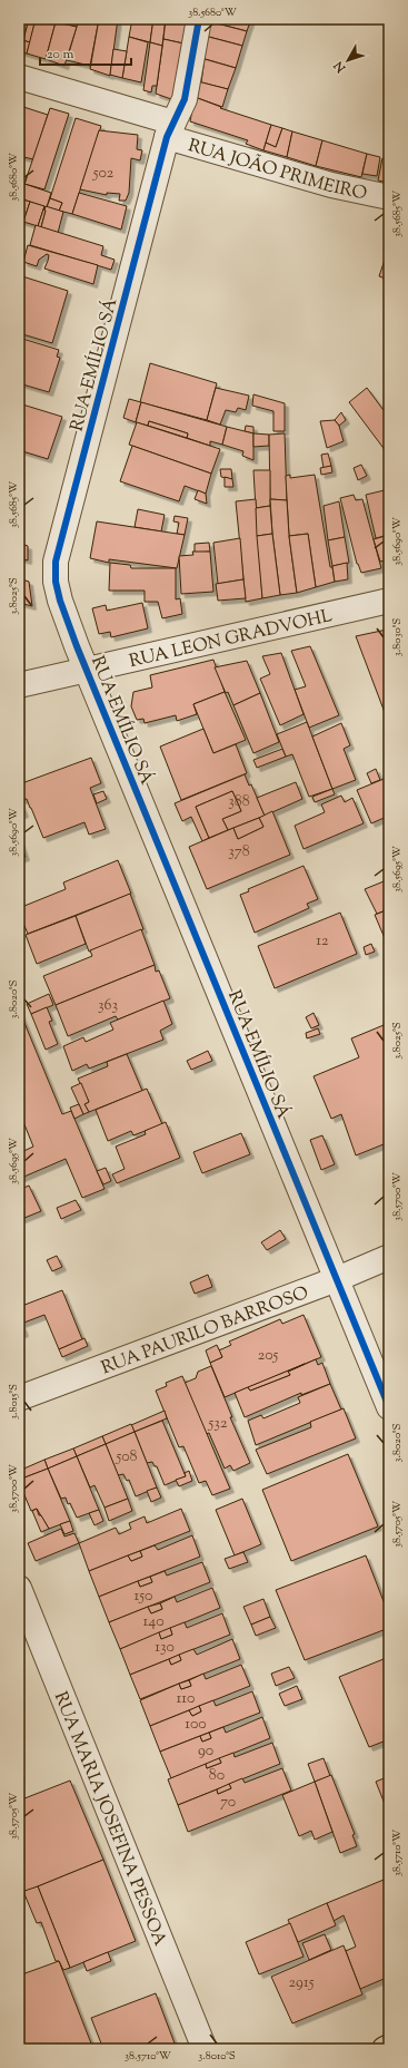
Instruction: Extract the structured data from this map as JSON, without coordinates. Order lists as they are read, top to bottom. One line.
{"streets":{"street":["RUA JOÃO PRIMEIRO","RUA EMÍLIO SÁ","RUA LEON GRADVOHL","RUA PAURILO BARROSO","RUA MARIA JOSEFINA PESSOA"]},"crossings":[["RUA JOÃO PRIMEIRO","RUA EMÍLIO SÁ"],["RUA EMÍLIO SÁ","RUA LEON GRADVOHL"],["RUA EMÍLIO SÁ","RUA PAURILO BARROSO"]],"house_numbers":["502","388","378","12","363","205","532","508","150","140","130","110","100","90","80","70","2915"],"scale_bar":"20 m","north":"bottom left","coordinates":["38.5680°W","38.5685°W","38.5690°W","3.8025°S","3.8030°S","38.5695°W","3.8020°S","38.5700°W","3.8015°S","38.5705°W","38.5710°W","3.8010°S"]}
